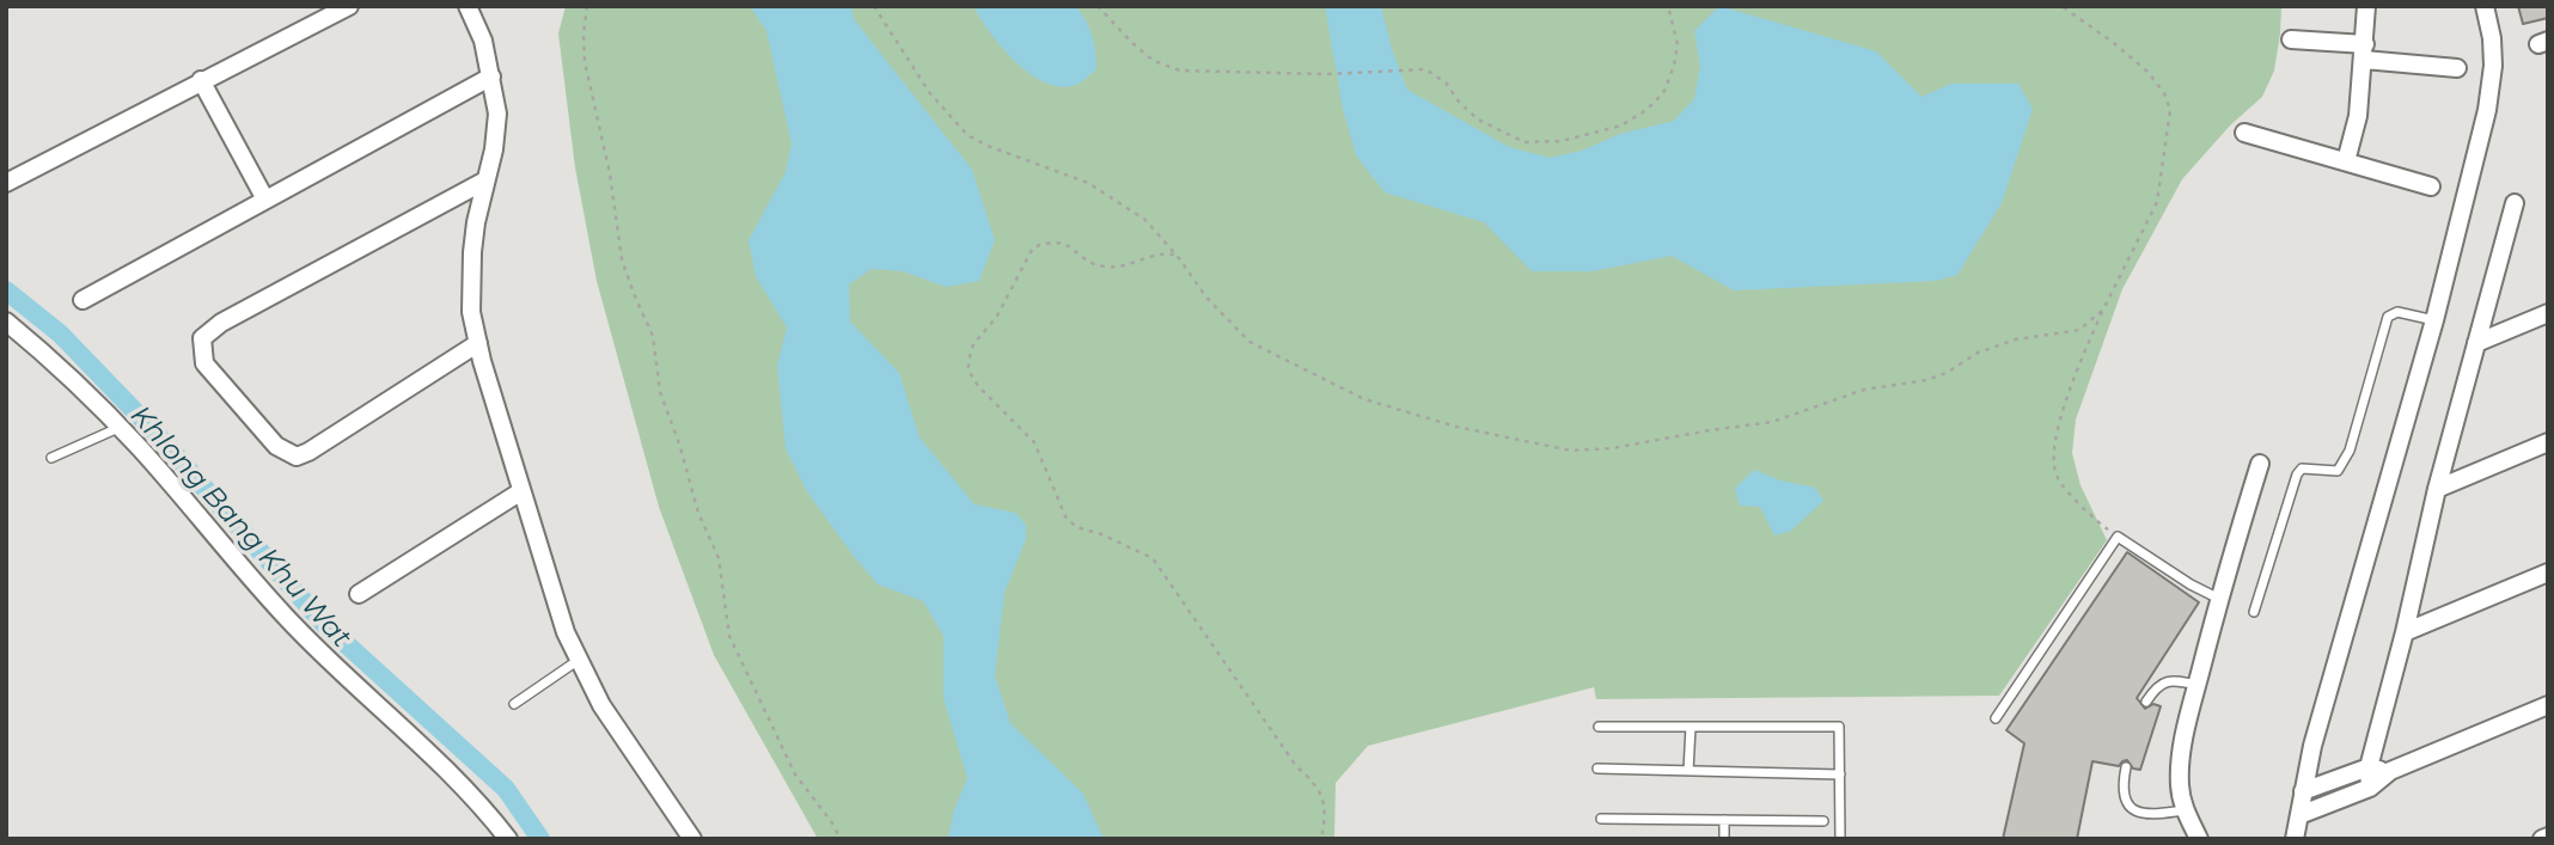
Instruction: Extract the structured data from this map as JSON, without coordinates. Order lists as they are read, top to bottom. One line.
{"water":["Khlong Bang Khu Wat"]}
